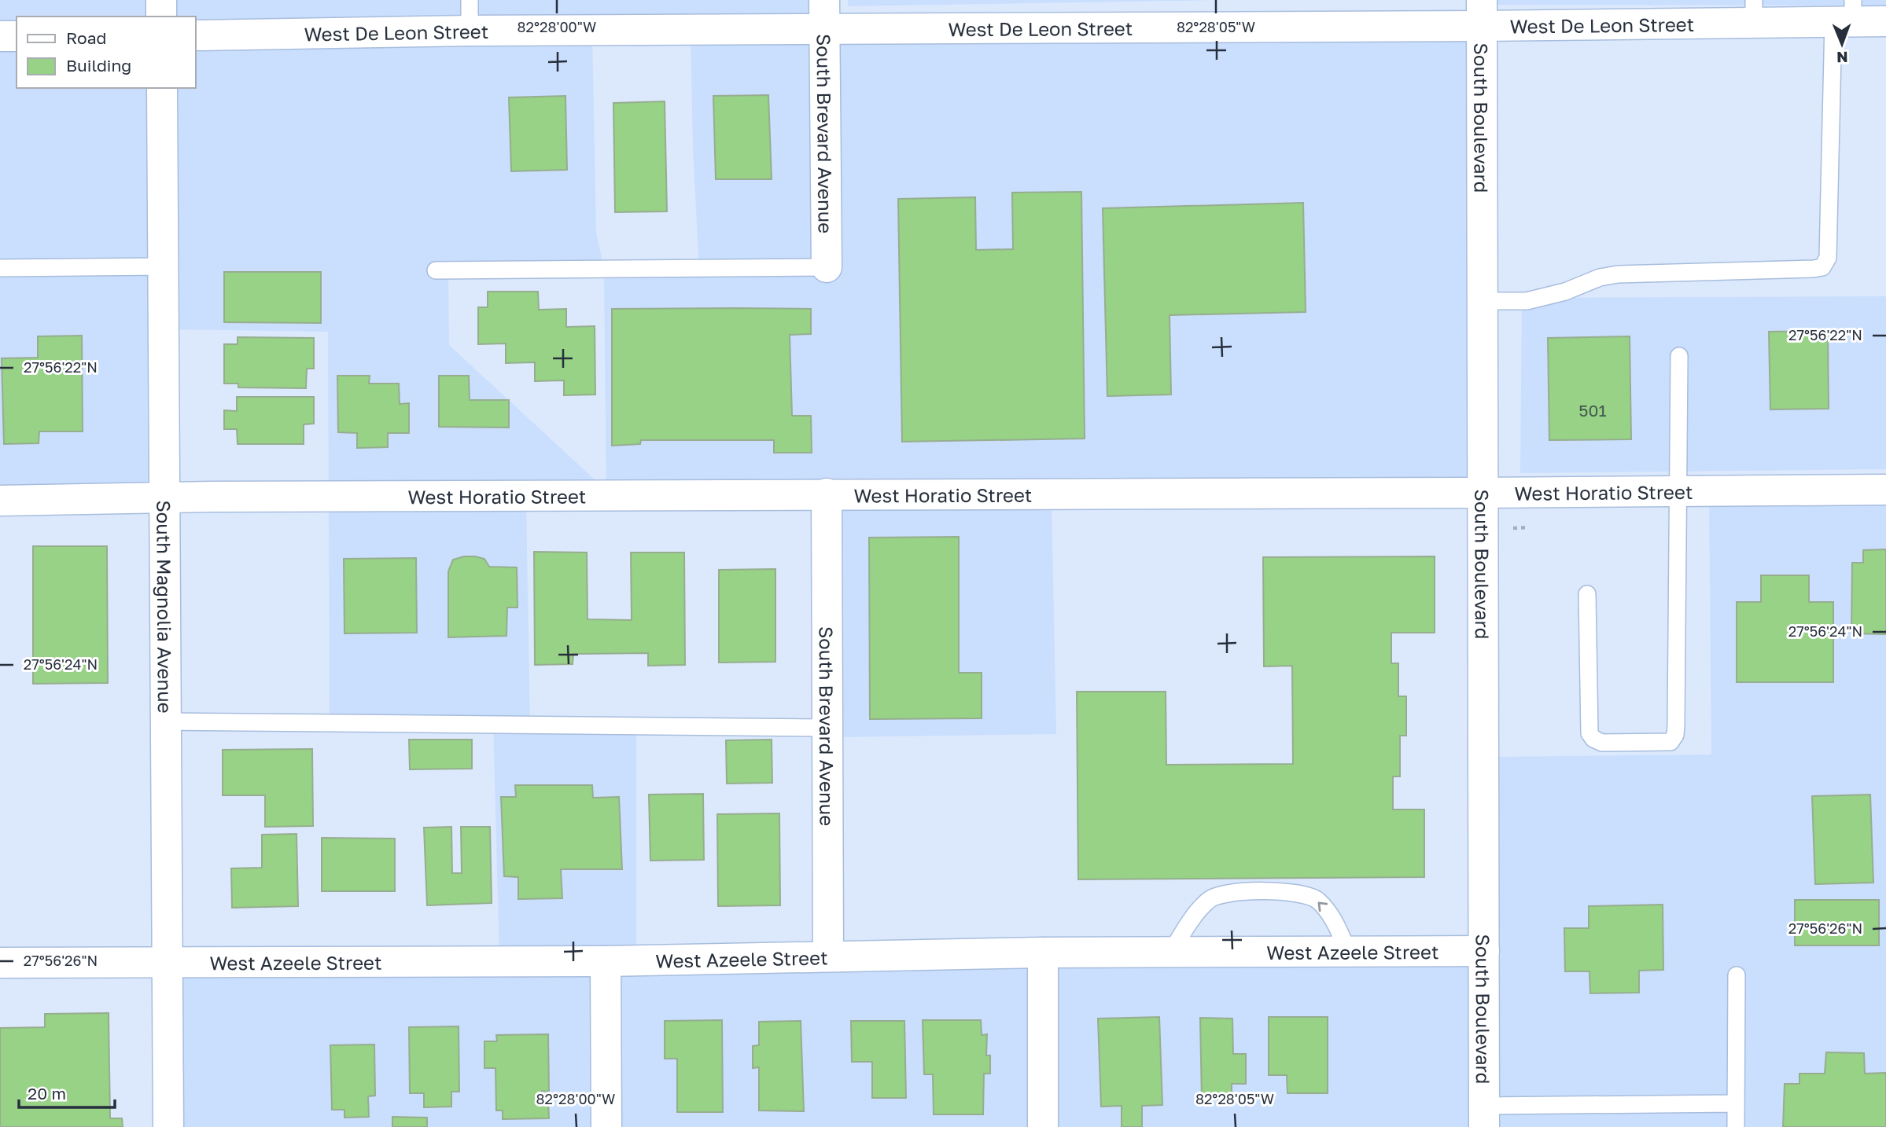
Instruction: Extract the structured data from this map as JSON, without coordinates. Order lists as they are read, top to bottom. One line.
{"streets":{"street":["West De Leon Street","South Boulevard","South Brevard Avenue","West Horatio Street","South Magnolia Avenue","West Azeele Street"]},"crossings":[["West De Leon Street","South Boulevard"],["West De Leon Street","South Brevard Avenue"],["South Boulevard","West Horatio Street"],["South Boulevard","West Azeele Street"],["South Brevard Avenue","West Horatio Street"],["South Brevard Avenue","West Azeele Street"],["West Horatio Street","South Magnolia Avenue"],["South Magnolia Avenue","West Azeele Street"]],"house_numbers":["501"],"legend":["Road","Building"],"scale_bar":"20 m","north":"bottom","coordinates":["82°28'00\"W","82°28'05\"W","27°56'22\"N","27°56'24\"N","27°56'26\"N"]}
